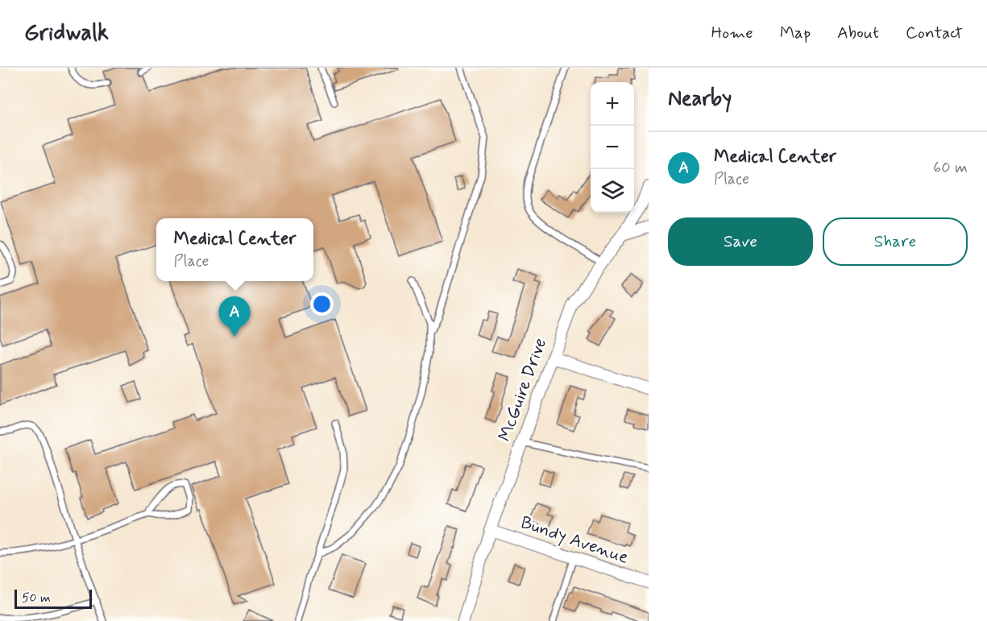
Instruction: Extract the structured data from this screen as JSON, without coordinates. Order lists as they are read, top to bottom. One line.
{"streets":{"street":["McGuire Drive","Bundy Avenue"]},"crossings":[["McGuire Drive","Bundy Avenue"]],"scale_bar":"50 m","page":{"header":"Gridwalk","nav":["Home","Map","About","Contact"],"heading":"Nearby","map_buttons":["+","−"],"list":[{"mark":"A","name":"Medical Center","note":"Place","value":"60 m"}],"buttons":["Save","Share"],"popup":["Medical Center","Place"],"pins":"A","scale":"50 m"}}
